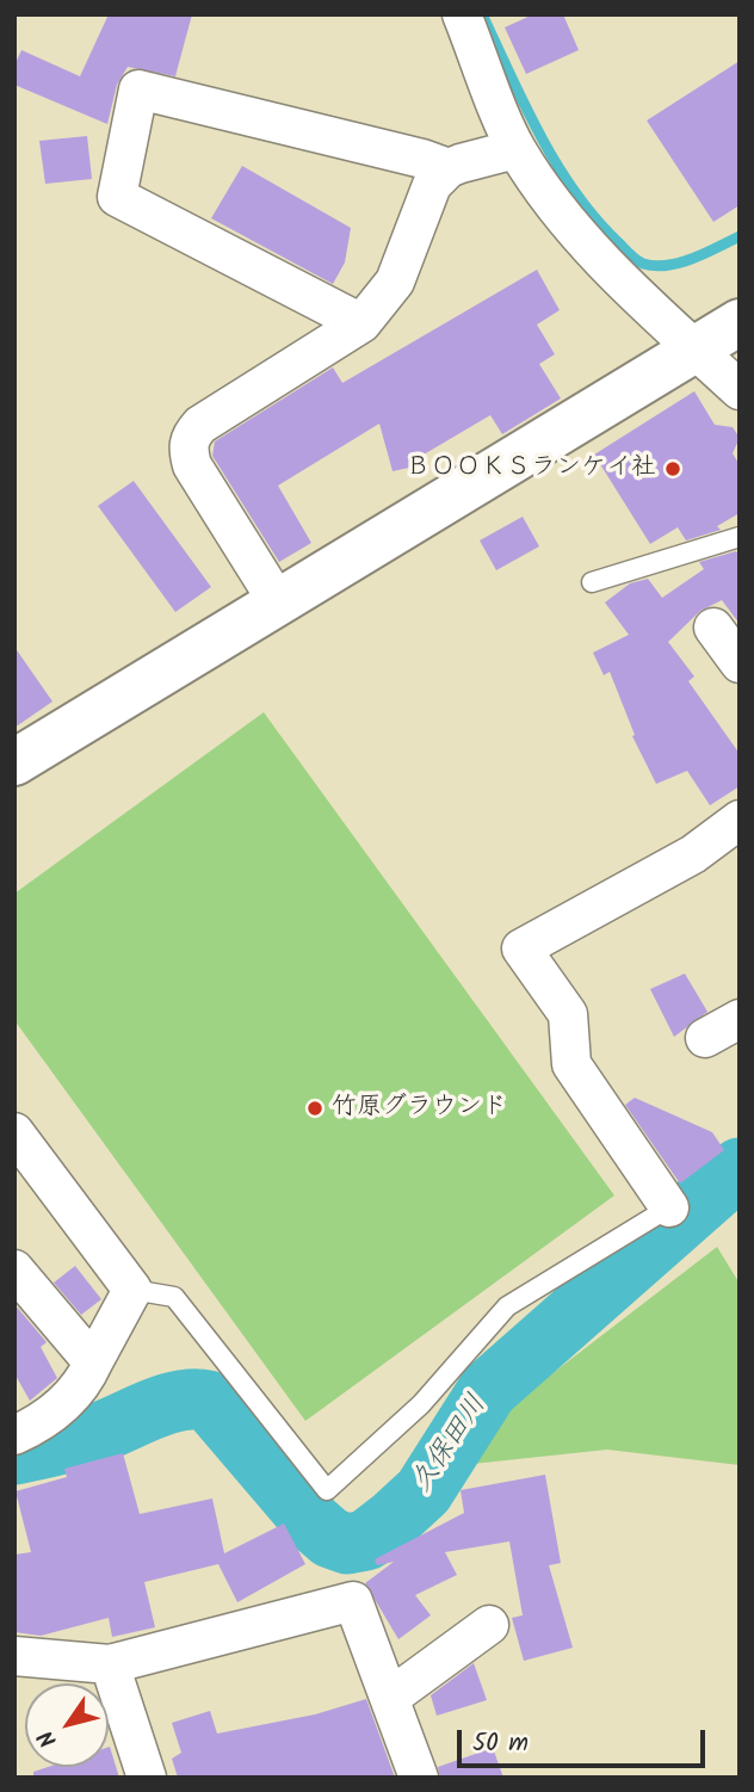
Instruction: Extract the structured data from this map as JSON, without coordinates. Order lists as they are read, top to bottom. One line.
{"water":["久保田川"],"places":["ＢＯＯＫＳランケイ社","竹原グラウンド"],"scale_bar":"50 m","north":"bottom left"}
